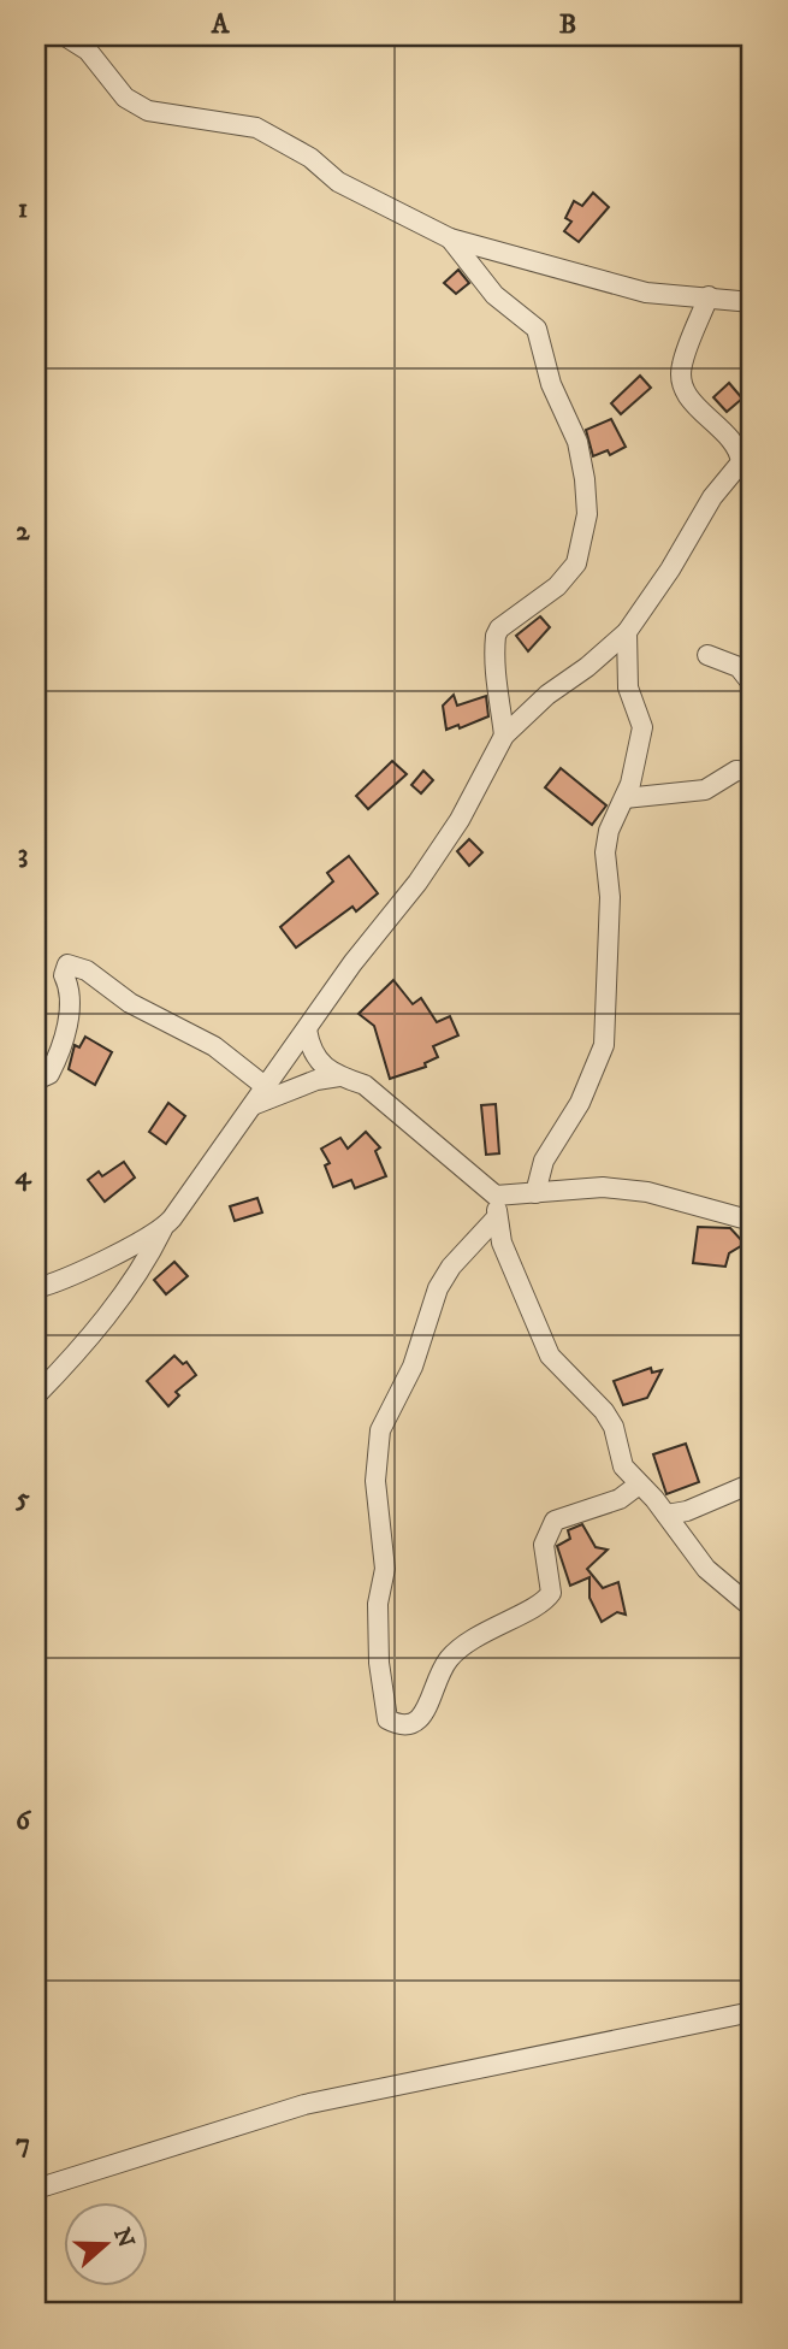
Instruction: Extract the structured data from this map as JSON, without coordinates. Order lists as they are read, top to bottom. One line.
{"north":"right","grid":{"columns":["A","B"],"rows":["1","2","3","4","5","6","7"]}}
